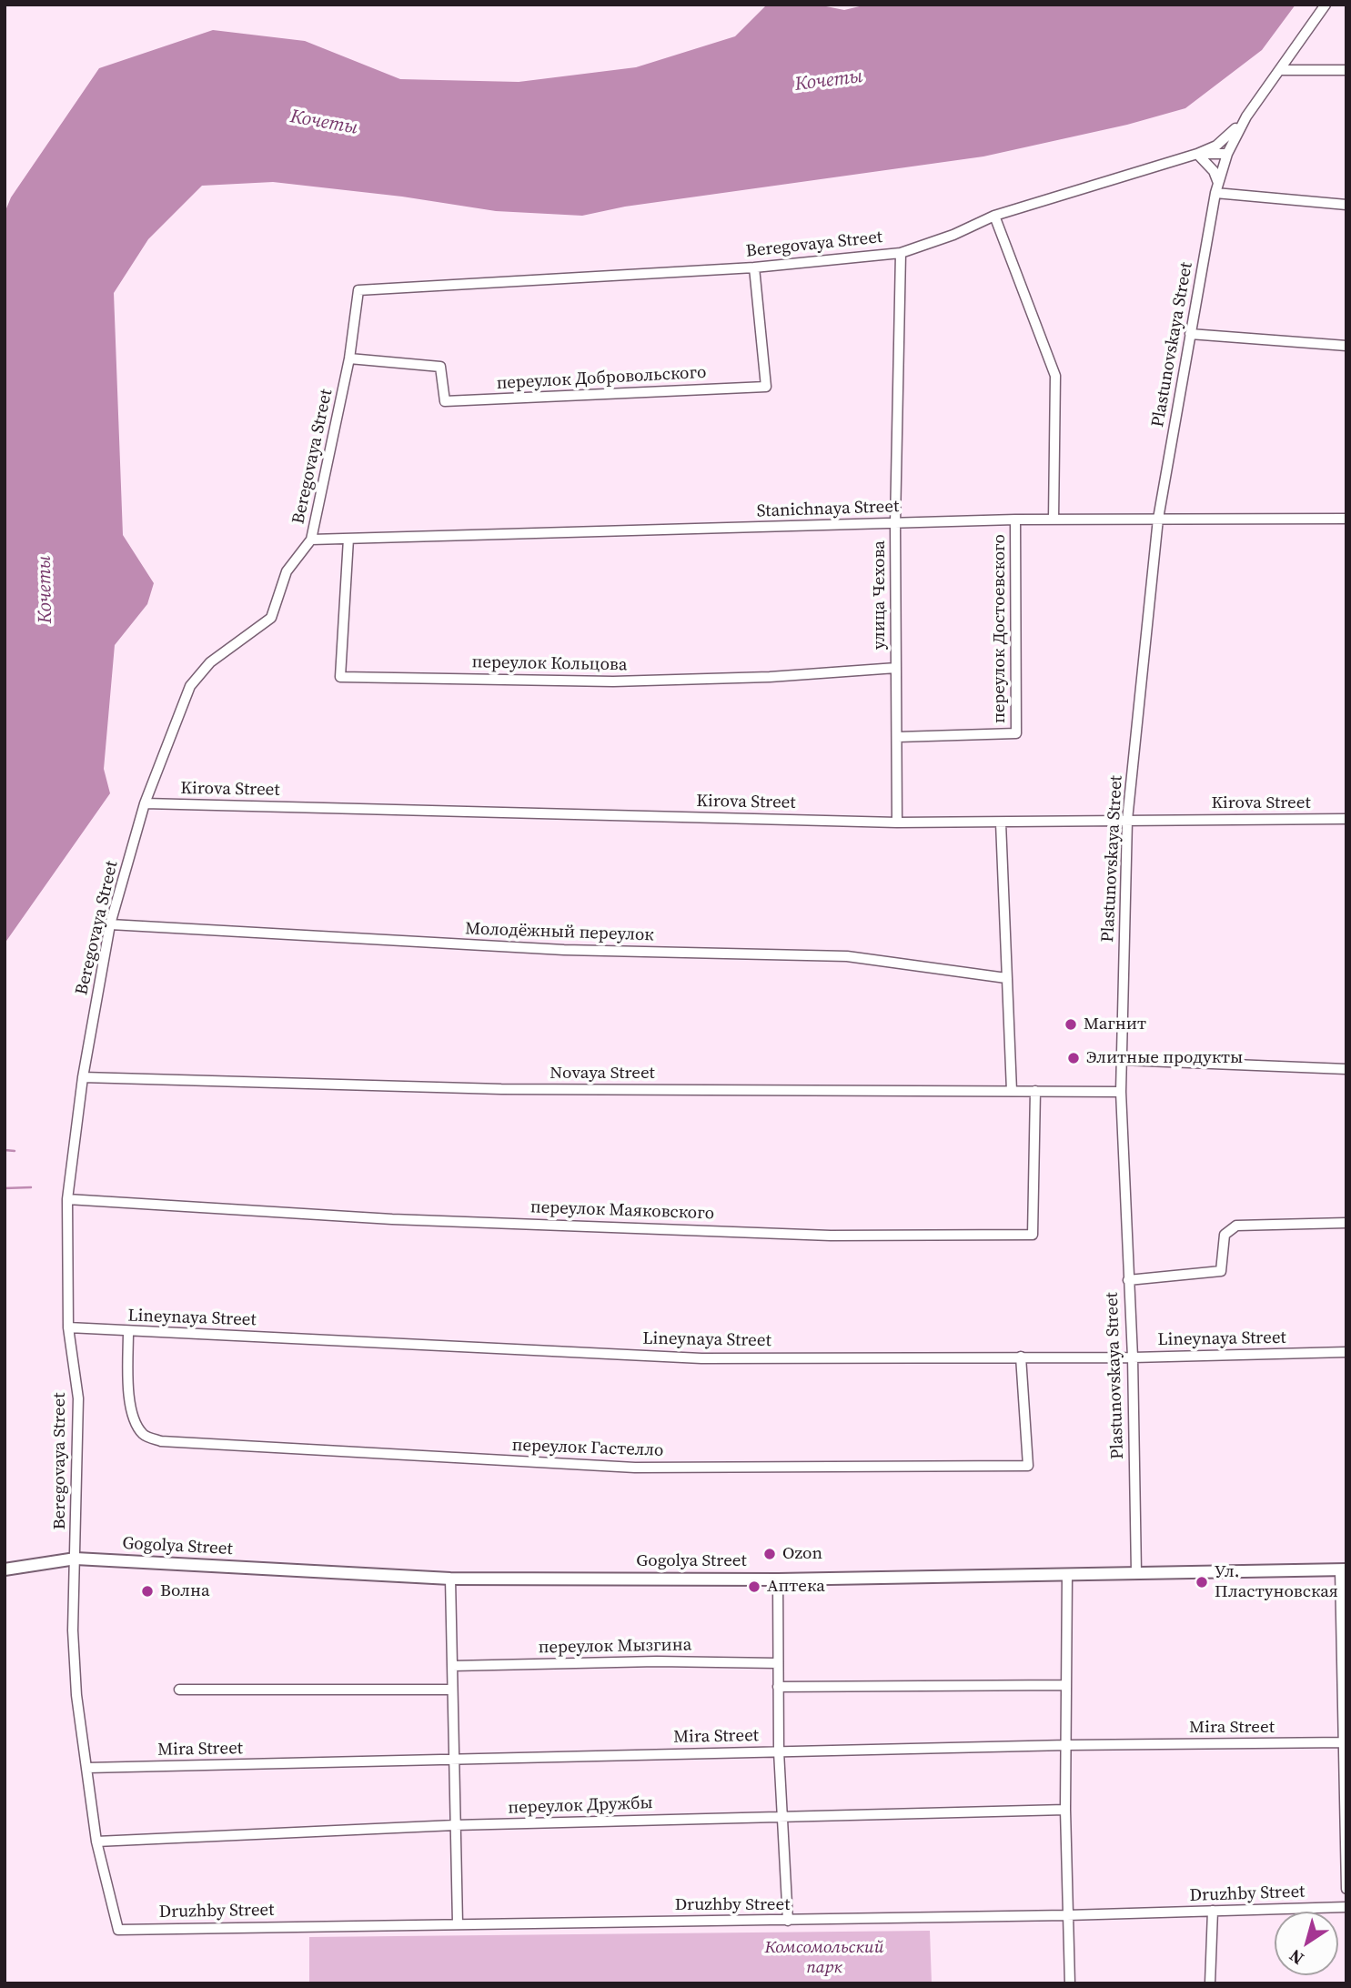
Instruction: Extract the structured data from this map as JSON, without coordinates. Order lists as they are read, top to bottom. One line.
{"streets":{"street":["Beregovaya Street","Plastunovskaya Street","переулок Добровольского","Stanichnaya Street","улица Чехова","переулок Достоевского","переулок Кольцова","Kirova Street","Молодёжный переулок","Novaya Street","переулок Маяковского","Lineynaya Street","переулок Гастелло","Gogolya Street","переулок Мызгина","Mira Street","переулок Дружбы","Druzhby Street"]},"crossings":[["Beregovaya Street","Plastunovskaya Street"],["Beregovaya Street","переулок Добровольского"],["Beregovaya Street","Stanichnaya Street"],["Beregovaya Street","улица Чехова"],["Beregovaya Street","Kirova Street"],["Beregovaya Street","Молодёжный переулок"],["Beregovaya Street","Novaya Street"],["Beregovaya Street","переулок Маяковского"],["Beregovaya Street","Lineynaya Street"],["Beregovaya Street","Gogolya Street"],["Beregovaya Street","Mira Street"],["Beregovaya Street","переулок Дружбы"],["Beregovaya Street","Druzhby Street"],["Plastunovskaya Street","Stanichnaya Street"],["Plastunovskaya Street","Kirova Street"],["Plastunovskaya Street","Novaya Street"],["Plastunovskaya Street","Lineynaya Street"],["Plastunovskaya Street","Gogolya Street"],["Stanichnaya Street","улица Чехова"],["Stanichnaya Street","переулок Достоевского"],["Stanichnaya Street","переулок Кольцова"],["улица Чехова","переулок Достоевского"],["улица Чехова","переулок Кольцова"],["улица Чехова","Kirova Street"],["Novaya Street","переулок Маяковского"],["Lineynaya Street","переулок Гастелло"]],"water":["Кочеты"],"parks":["Комсомольский парк"],"places":["Магнит","Элитные продукты","Ozon","Ул. Пластуновская","Аптека","Волна"],"north":"bottom left"}
